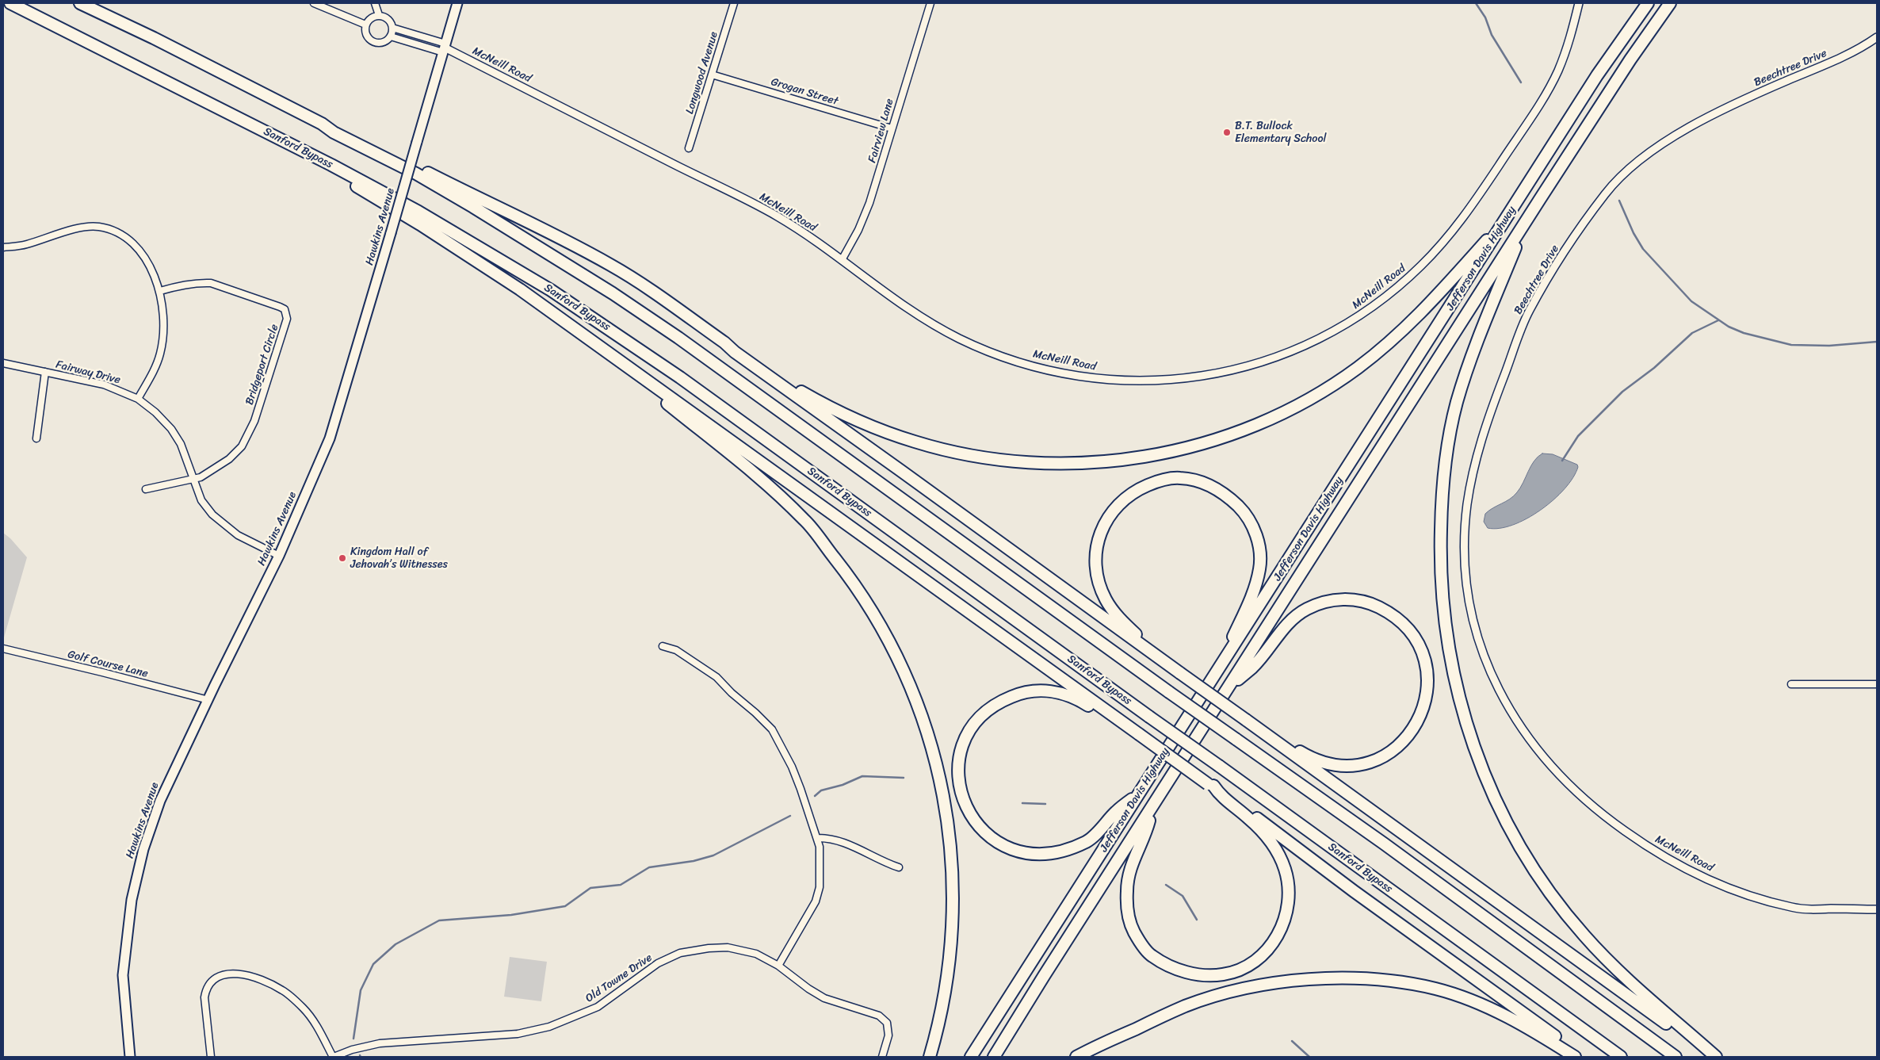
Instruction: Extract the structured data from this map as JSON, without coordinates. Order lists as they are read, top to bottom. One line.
{"streets":{"highway":["Sanford Bypass","Jefferson Davis Highway"],"main road":["Hawkins Avenue"],"street":["McNeill Road","Beechtree Drive","Longwood Avenue","Grogan Street","Fairview Lane","Bridgeport Circle","Fairway Drive","Golf Course Lane","Old Towne Drive"]},"crossings":[["McNeill Road","Beechtree Drive"],["McNeill Road","Fairview Lane"],["McNeill Road","Hawkins Avenue"],["Longwood Avenue","Grogan Street"],["Grogan Street","Fairview Lane"],["Hawkins Avenue","Fairway Drive"],["Hawkins Avenue","Golf Course Lane"],["Bridgeport Circle","Fairway Drive"]],"places":["B.T. Bullock Elementary School","Kingdom Hall of Jehovah’s Witnesses"]}
